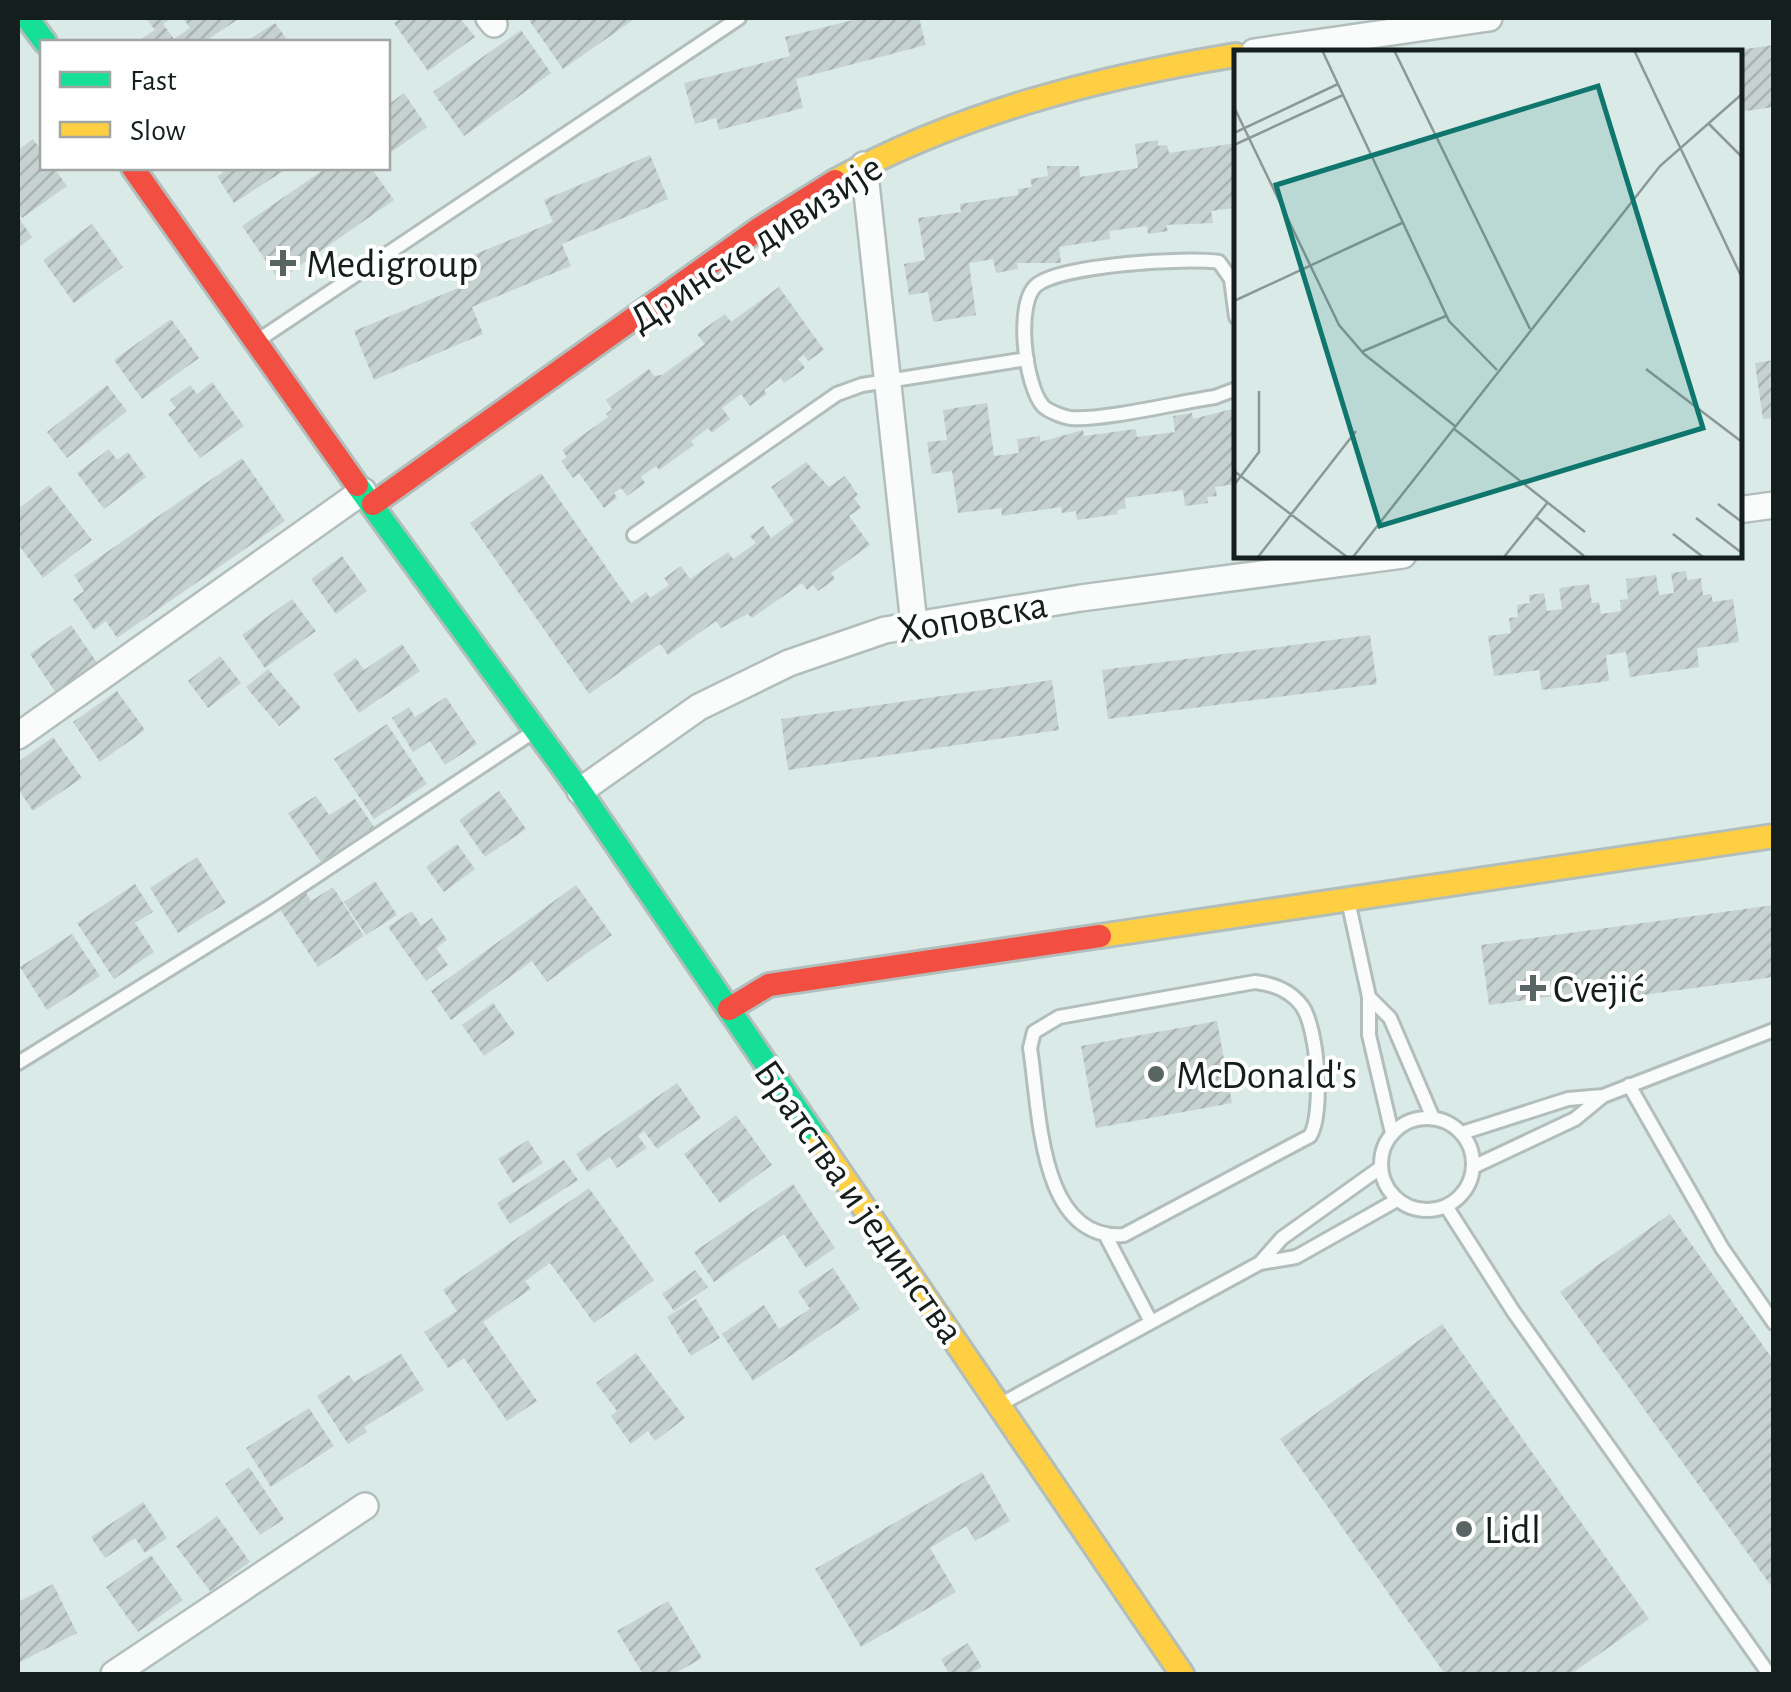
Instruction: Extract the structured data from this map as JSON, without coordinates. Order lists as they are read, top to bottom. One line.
{"streets":{"street":["Дринске дивизије","Хоповска","Братства и јединства"]},"crossings":[["Дринске дивизије","Братства и јединства"],["Хоповска","Братства и јединства"]],"places":{"health":["Medigroup","Cvejić"],"other":["McDonald's","Lidl"]},"legend":["Fast","Slow"]}
